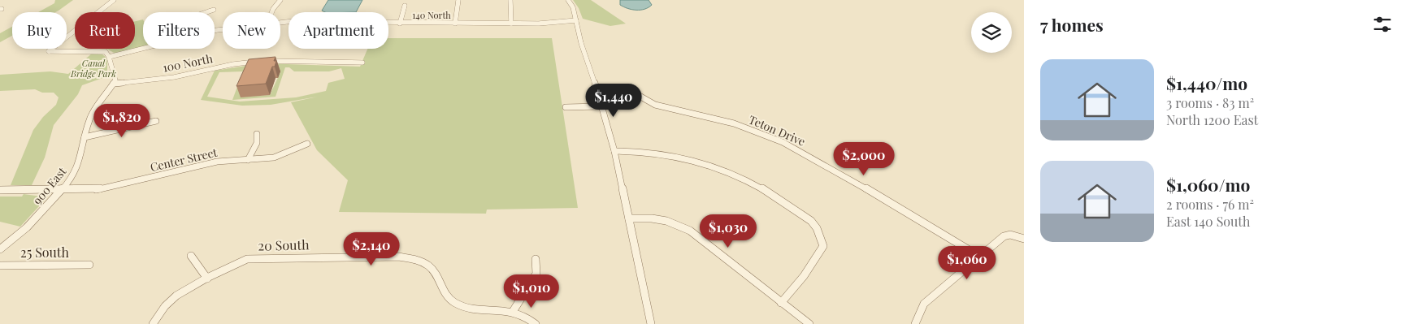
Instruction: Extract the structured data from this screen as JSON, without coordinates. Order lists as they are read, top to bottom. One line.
{"streets":{"street":["140 North","100 North","Teton Drive","Center Street","900 East","20 South","25 South"]},"crossings":[["100 North","900 East"],["Center Street","900 East"]],"parks":["Canal Bridge Park"],"page":{"heading":"7 homes","chip":["Buy","Rent","Filters","New","Apartment"],"list":[{"name":"$1,440/mo","note":"3 rooms · 83 m² · North 1200 East"},{"name":"$1,060/mo","note":"2 rooms · 76 m² · East 140 South"}],"price":["$1,440","$1,820","$2,000","$1,030","$2,140","$1,060","$1,010"]}}
